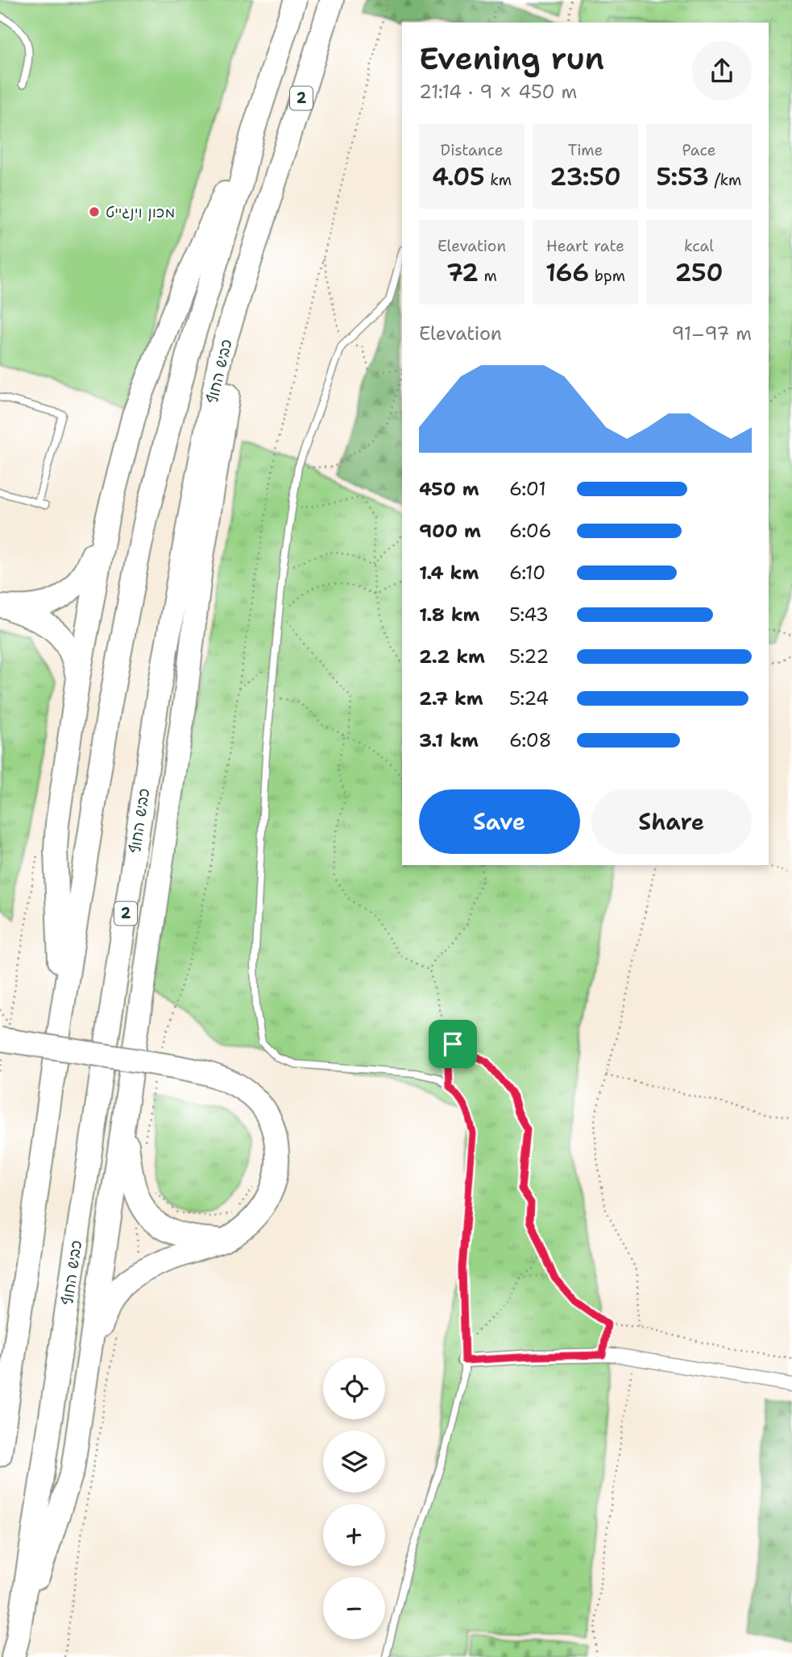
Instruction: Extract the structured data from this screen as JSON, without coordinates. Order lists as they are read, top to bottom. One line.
{"streets":{"highway":["2","כביש החוף"]},"places":["מכון וינגייט"],"page":{"heading":["Evening run","21:14 · 9 × 450 m"],"stats":[["Distance","4.05 km"],["Time","23:50"],["Pace","5:53 /km"],["Elevation","72 m"],["Heart rate","166 bpm"],["kcal","250"]],"chart":["Elevation","91–97 m"],"list":[{"name":"450 m","note":"6:01"},{"name":"900 m","note":"6:06"},{"name":"1.4 km","note":"6:10"},{"name":"1.8 km","note":"5:43"},{"name":"2.2 km","note":"5:22"},{"name":"2.7 km","note":"5:24"},{"name":"3.1 km","note":"6:08"}],"buttons":["Save","Share"],"map_buttons":["+","−"]}}
